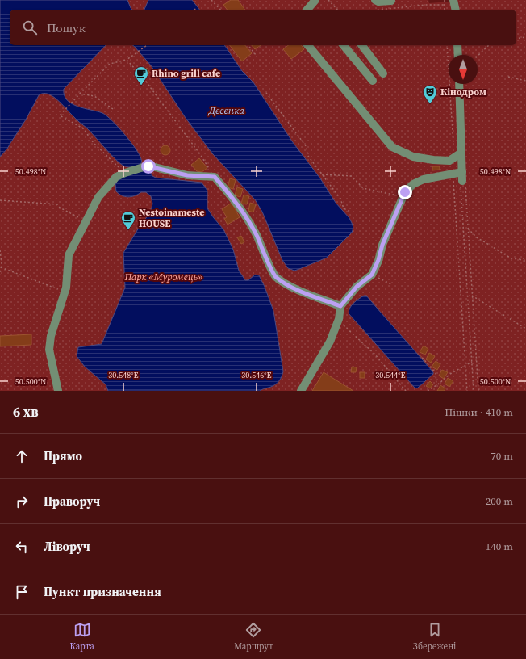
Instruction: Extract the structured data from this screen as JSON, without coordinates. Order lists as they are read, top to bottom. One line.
{"water":["Десенка"],"parks":["Парк «Муромець»"],"places":{"cafe":["Rhino grill cafe","Nestoinameste HOUSE"],"theatre":["Кінодром"]},"north":"bottom","page":{"search":"Пошук","heading":["6 хв","Пішки · 410 m"],"list":[["Прямо","70 m"],["Праворуч","200 m"],["Ліворуч","140 m"],"Пункт призначення"],"nav":["Карта","Маршрут","Збережені"]},"coordinates":["50.498°N","30.548°E","30.546°E","30.544°E","50.500°N"]}
